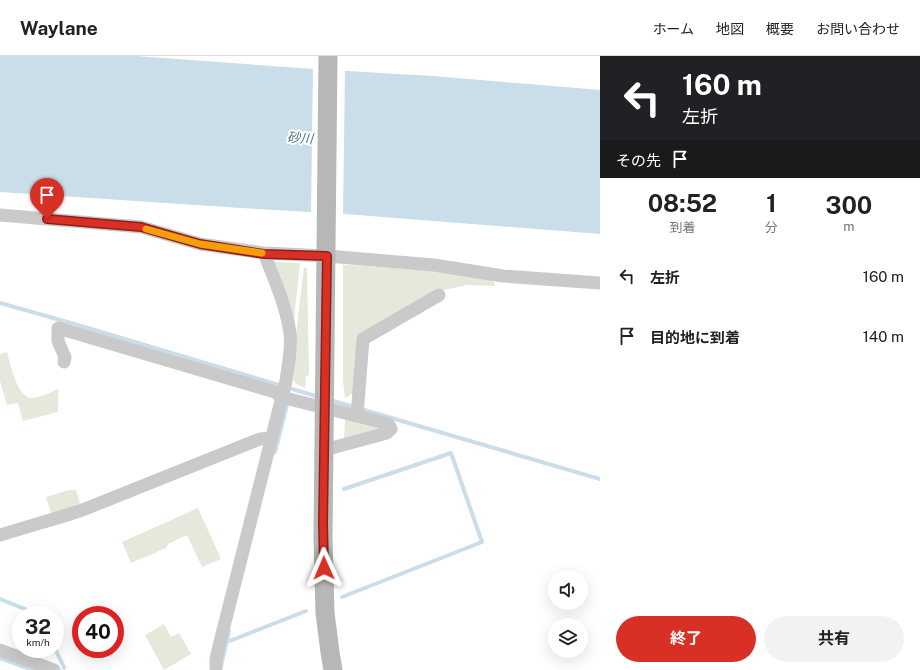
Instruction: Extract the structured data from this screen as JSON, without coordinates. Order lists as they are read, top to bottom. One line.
{"water":["砂川"],"page":{"header":"Waylane","nav":["ホーム","地図","概要","お問い合わせ"],"turn":["160 m","左折"],"then":"その先","eta":["08:52","到着","1","分","300","m"],"list":[{"name":"左折","value":"160 m"},{"name":"目的地に到着","value":"140 m"}],"speed":"32 km/h","limit":"40","buttons":["終了","共有"]}}
